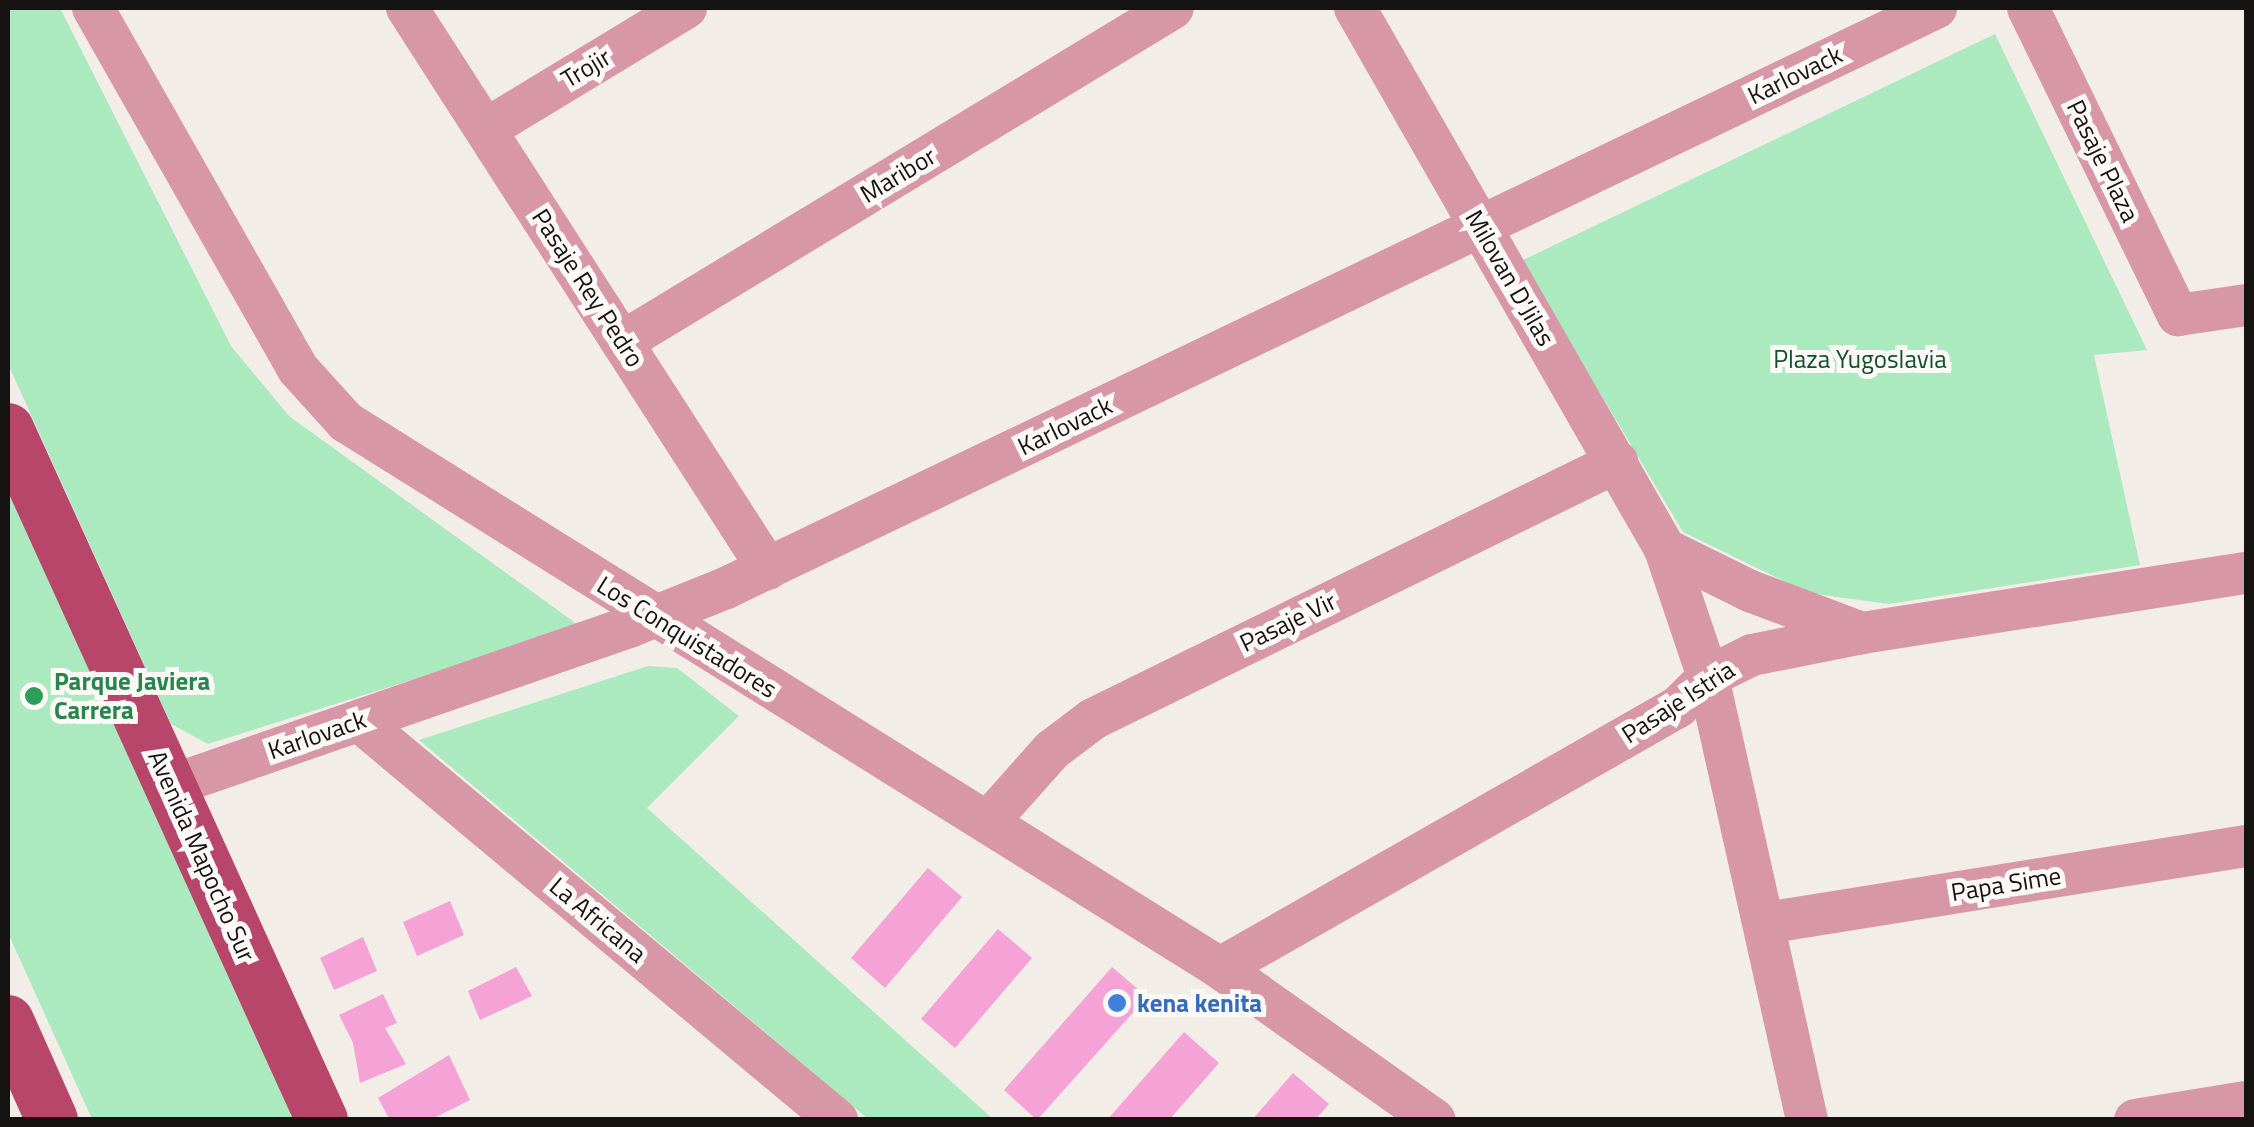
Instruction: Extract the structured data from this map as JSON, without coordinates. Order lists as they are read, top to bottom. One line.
{"streets":{"main road":["Avenida Mapocho Sur"],"street":["Trojir","Karlovack","Pasaje Plaza","Maribor","Milovan D'Jilas","Pasaje Rey Pedro","Pasaje Vir","Los Conquistadores","Pasaje Istria","Papa Sime","La Africana"]},"crossings":[["Trojir","Pasaje Rey Pedro"],["Karlovack","Milovan D'Jilas"],["Karlovack","Pasaje Rey Pedro"],["Karlovack","Los Conquistadores"],["Karlovack","Avenida Mapocho Sur"],["Karlovack","La Africana"],["Maribor","Pasaje Rey Pedro"],["Milovan D'Jilas","Pasaje Vir"],["Milovan D'Jilas","Pasaje Istria"],["Milovan D'Jilas","Papa Sime"],["Pasaje Vir","Los Conquistadores"],["Los Conquistadores","Pasaje Istria"]],"parks":["Plaza Yugoslavia"],"places":["Parque Javiera Carrera","kena kenita"]}
